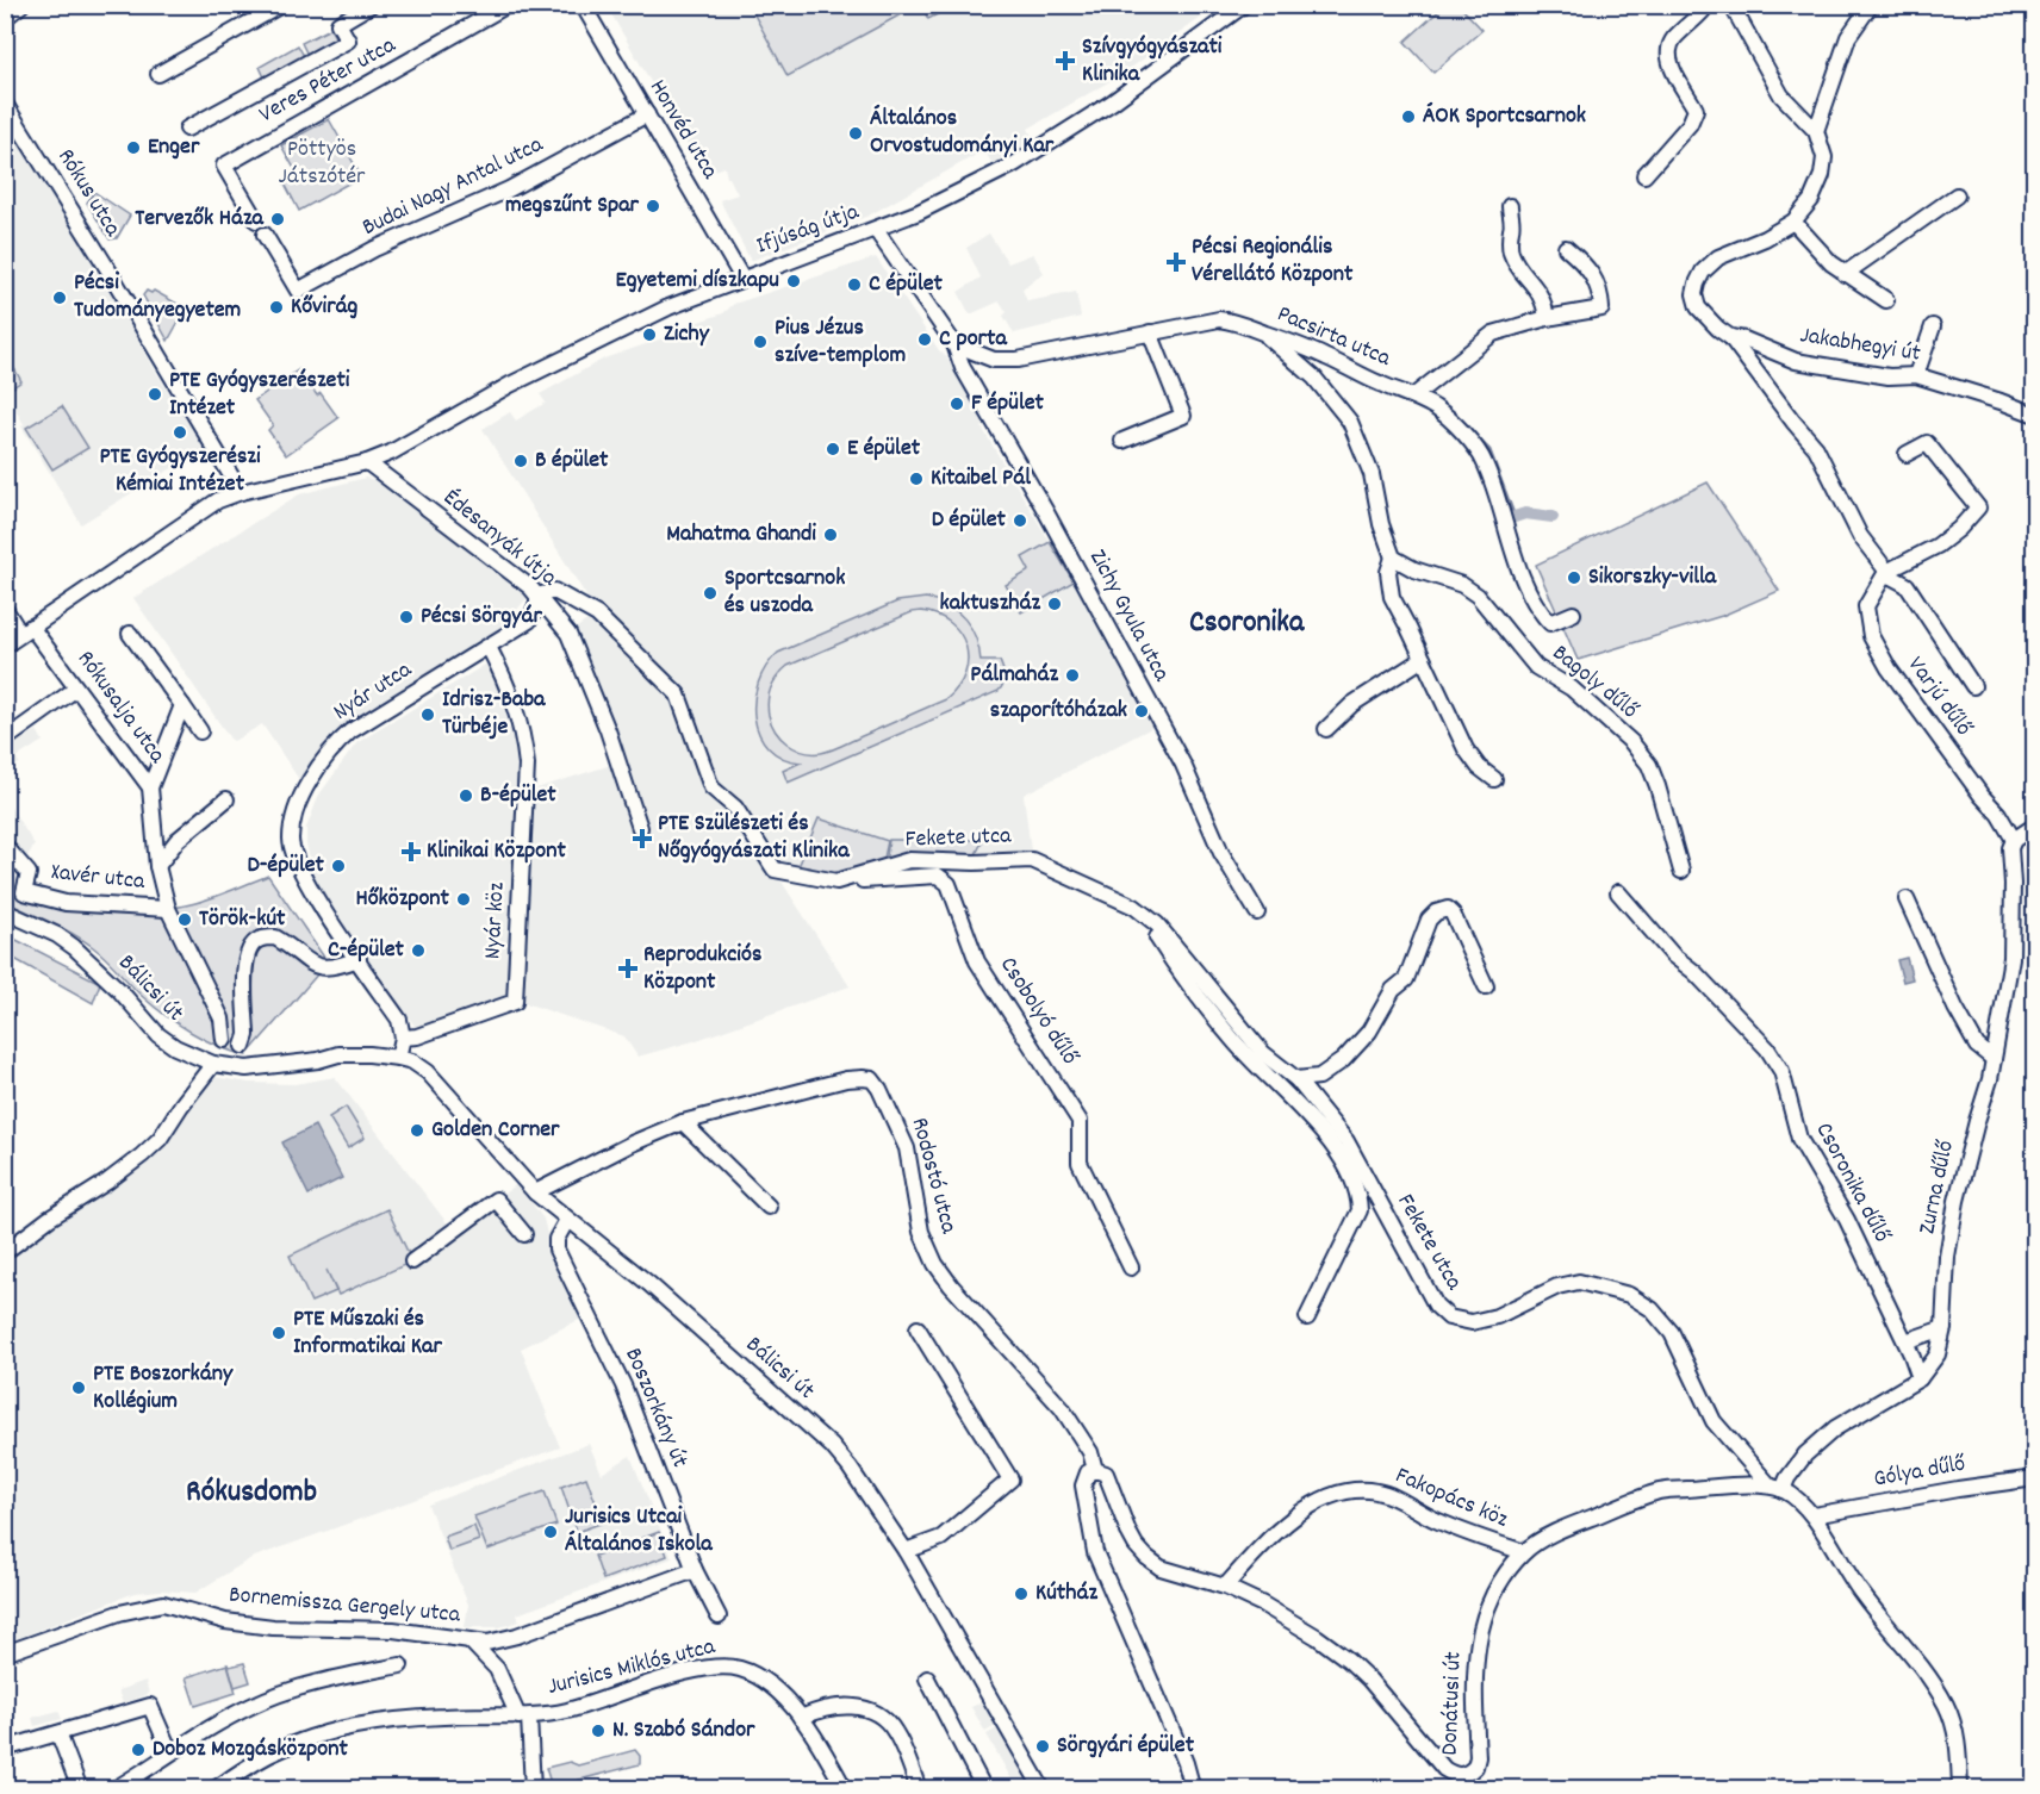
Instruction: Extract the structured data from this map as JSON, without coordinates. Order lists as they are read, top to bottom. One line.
{"streets":{"street":["Veres Péter utca","Honvéd utca","Budai Nagy Antal utca","Rókus utca","Ifjúság útja","Pacsirta utca","Jakabhegyi út","Édesanyák útja","Zichy Gyula utca","Bagoly dűlő","Nyár utca","Varjú dűlő","Rókusalja utca","Fekete utca","Xavér utca","Nyár köz","Bálicsi út","Csobolyó dűlő","Rodostó utca","Csoronika dűlő","Zurna dűlő","Boszorkány út","Gólya dűlő","Fakopács köz","Bornemissza Gergely utca","Jurisics Miklós utca","Donátusi út"]},"crossings":[["Honvéd utca","Budai Nagy Antal utca"],["Honvéd utca","Ifjúság útja"],["Rókus utca","Ifjúság útja"],["Ifjúság útja","Édesanyák útja"],["Ifjúság útja","Rókusalja utca"],["Pacsirta utca","Zichy Gyula utca"],["Jakabhegyi út","Varjú dűlő"],["Édesanyák útja","Nyár utca"],["Édesanyák útja","Fekete utca"],["Nyár utca","Fekete utca"],["Nyár utca","Nyár köz"],["Varjú dűlő","Zurna dűlő"],["Rókusalja utca","Xavér utca"],["Fekete utca","Csobolyó dűlő"],["Fekete utca","Zurna dűlő"],["Fekete utca","Donátusi út"],["Bálicsi út","Rodostó utca"],["Bálicsi út","Boszorkány út"],["Rodostó utca","Donátusi út"],["Csoronika dűlő","Zurna dűlő"],["Zurna dűlő","Donátusi út"],["Fakopács köz","Donátusi út"],["Bornemissza Gergely utca","Jurisics Miklós utca"]],"districts":["Csoronika","Rókusdomb"],"parks":["Pöttyös Játszótér"],"places":{"health":["Szívgyógyászati Klinika","Pécsi Regionális Vérellátó Központ","PTE Szülészeti és Nőgyógyászati Klinika","Klinikai Központ","Reprodukciós Központ"],"other":["ÁOK Sportcsarnok","Általános Orvostudományi Kar","Enger","megszűnt Spar","Tervezők Háza","Egyetemi díszkapu","C épület","Pécsi Tudományegyetem","Kővirág","Zichy","C porta","Pius Jézus szíve-templom","PTE Gyógyszerészeti Intézet","F épület","PTE Gyógyszerészi Kémiai Intézet","E épület","B épület","Kitaibel Pál","D épület","Mahatma Ghandi","Sikorszky-villa","Sportcsarnok és uszoda","kaktuszház","Pécsi Sörgyár","Pálmaház","szaporítóházak","Idrisz-Baba Türbéje","B-épület","D-épület","Hőközpont","Török-kút","C-épület","Golden Corner","PTE Műszaki és Informatikai Kar","PTE Boszorkány Kollégium","Jurisics Utcai Általános Iskola","Kútház","N. Szabó Sándor","Sörgyári épület","Doboz Mozgásközpont"]}}
